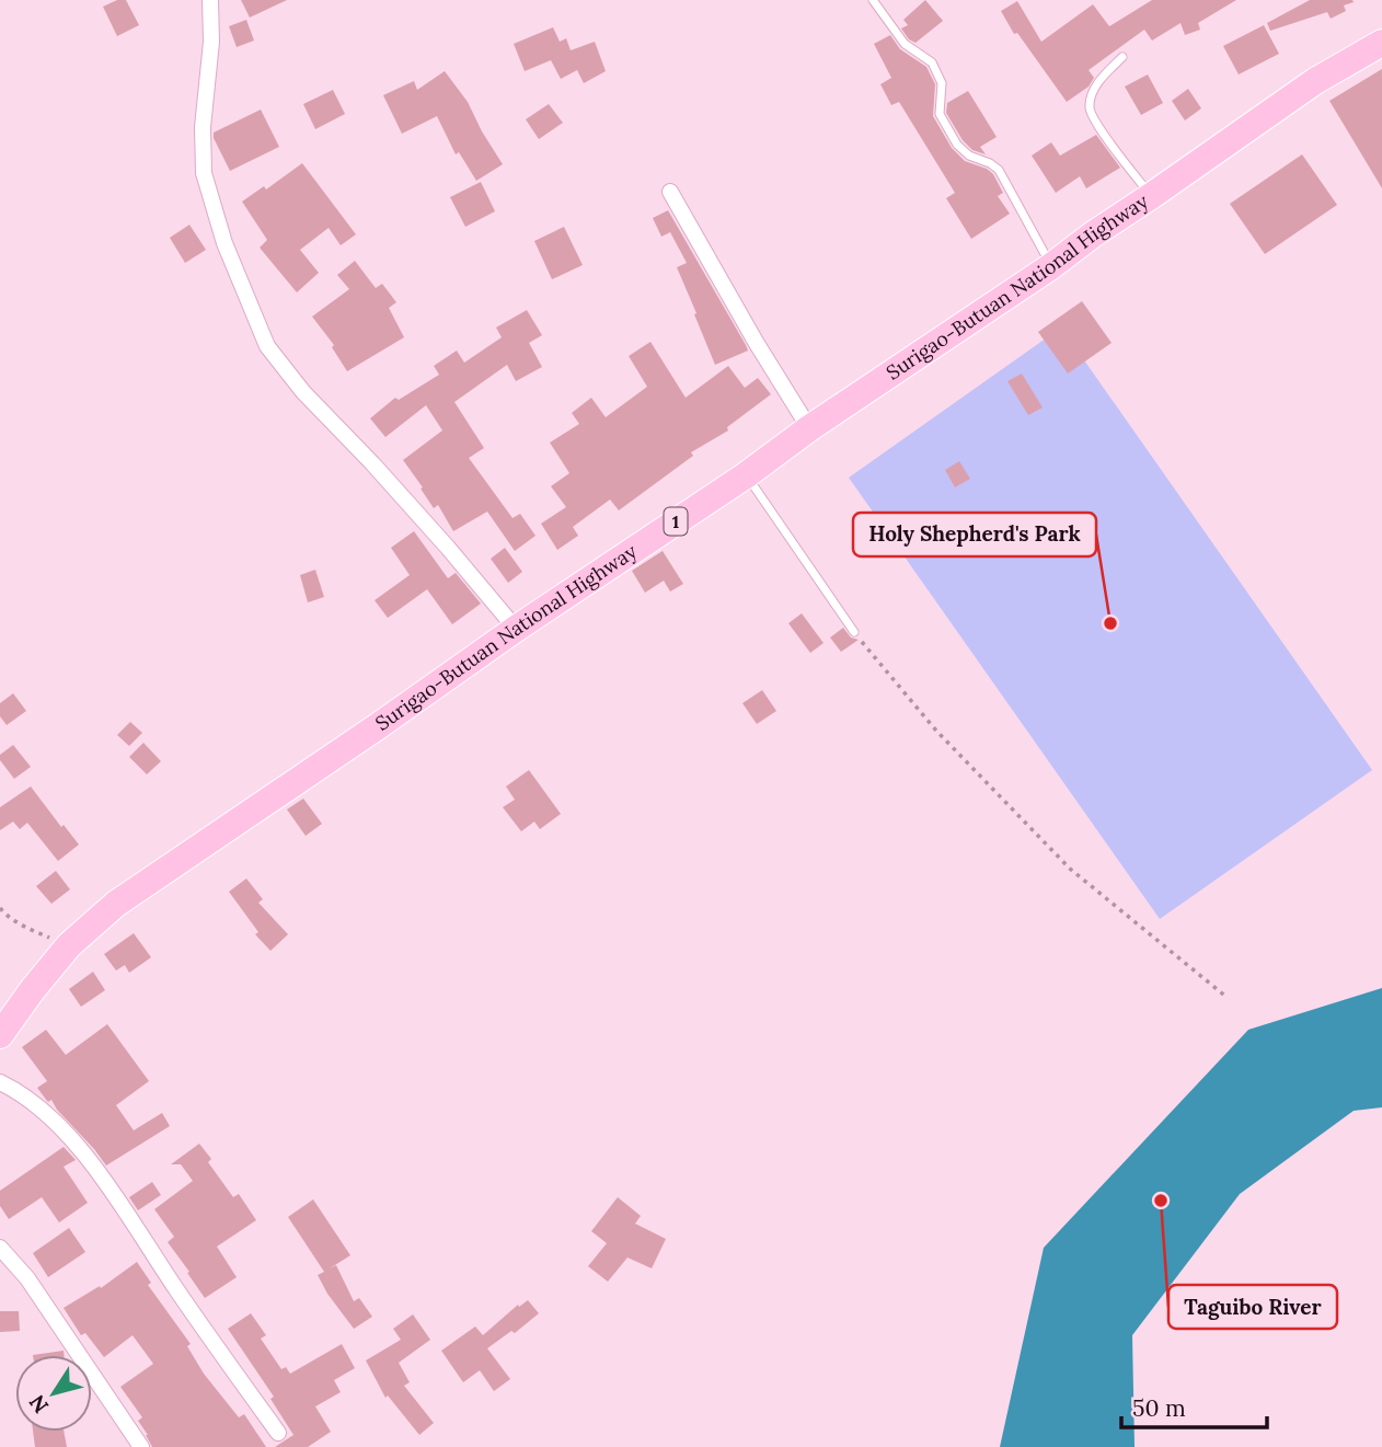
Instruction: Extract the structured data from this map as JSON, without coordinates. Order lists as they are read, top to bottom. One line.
{"streets":{"highway":["Surigao-Butuan National Highway","1"]},"places":["Holy Shepherd's Park","Taguibo River"],"scale_bar":"50 m","north":"bottom left"}
